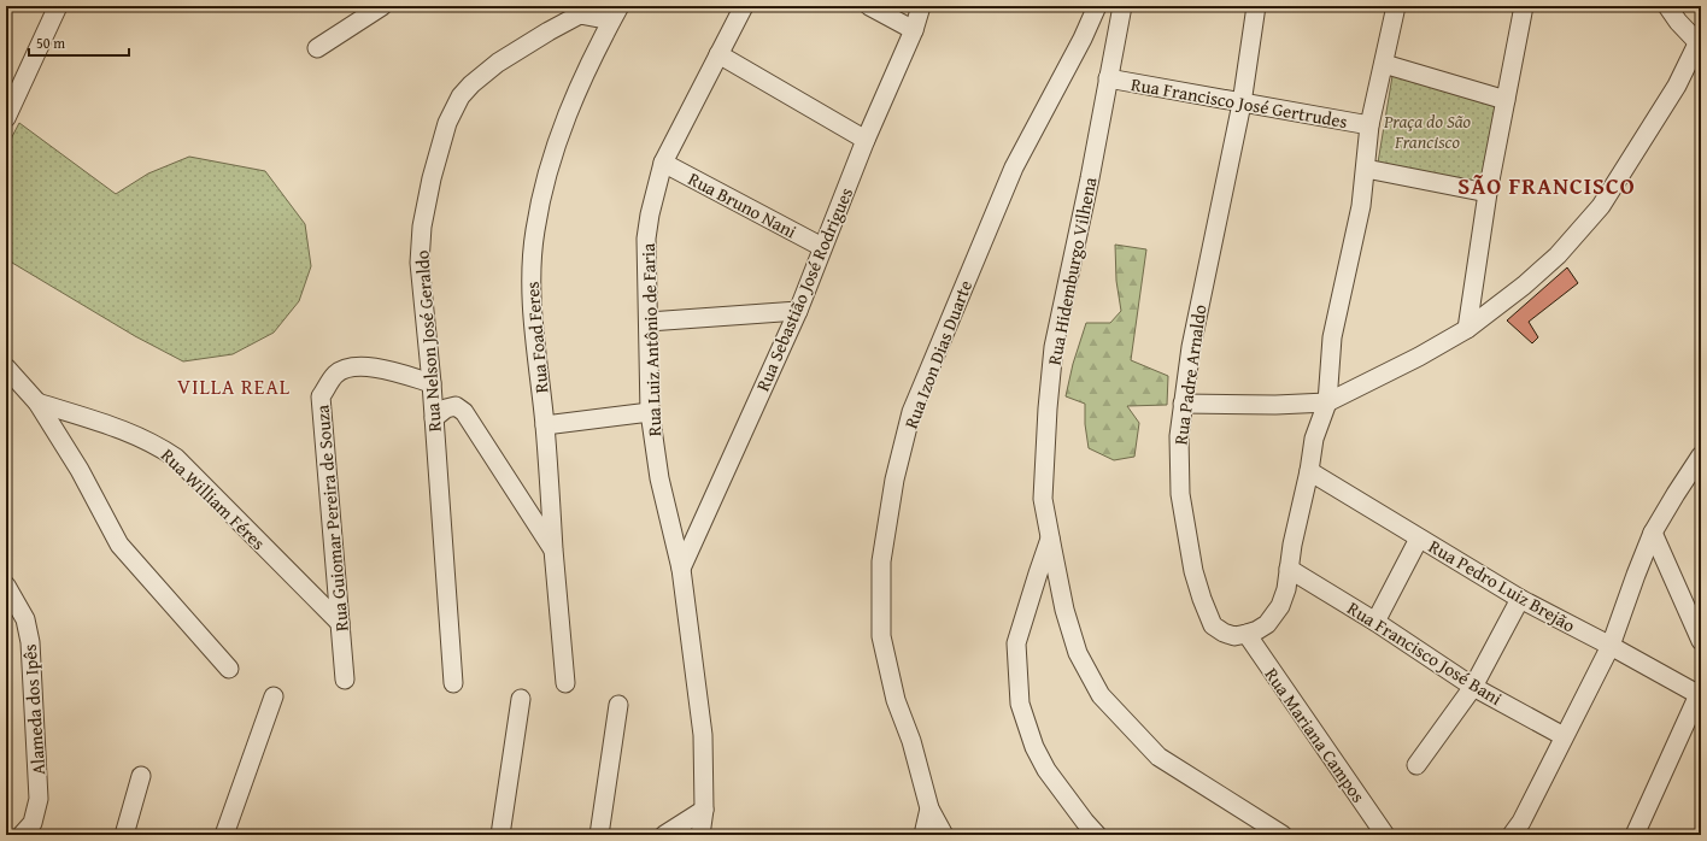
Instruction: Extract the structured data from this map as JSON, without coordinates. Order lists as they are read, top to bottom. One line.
{"streets":{"street":["Rua Francisco José Gertrudes","Rua Bruno Nani","Rua Hidemburgo Vilhena","Rua Sebastião José Rodrigues","Rua Foad Feres","Rua Luiz Antônio de Faria","Rua Nelson José Geraldo","Rua Izon Dias Duarte","Rua Padre Arnaldo","Rua William Féres","Rua Guiomar Pereira de Souza","Rua Pedro Luiz Brejão","Rua Francisco José Bani","Alameda dos Ipês","Rua Mariana Campos"]},"crossings":[["Rua Francisco José Gertrudes","Rua Hidemburgo Vilhena"],["Rua Francisco José Gertrudes","Rua Padre Arnaldo"],["Rua Bruno Nani","Rua Sebastião José Rodrigues"],["Rua Bruno Nani","Rua Luiz Antônio de Faria"],["Rua Sebastião José Rodrigues","Rua Luiz Antônio de Faria"],["Rua Foad Feres","Rua Nelson José Geraldo"],["Rua Nelson José Geraldo","Rua Guiomar Pereira de Souza"],["Rua Padre Arnaldo","Rua Mariana Campos"],["Rua William Féres","Rua Guiomar Pereira de Souza"]],"districts":["SÃO FRANCISCO","VILLA REAL"],"parks":["Praça do São Francisco"],"scale_bar":"50 m"}
